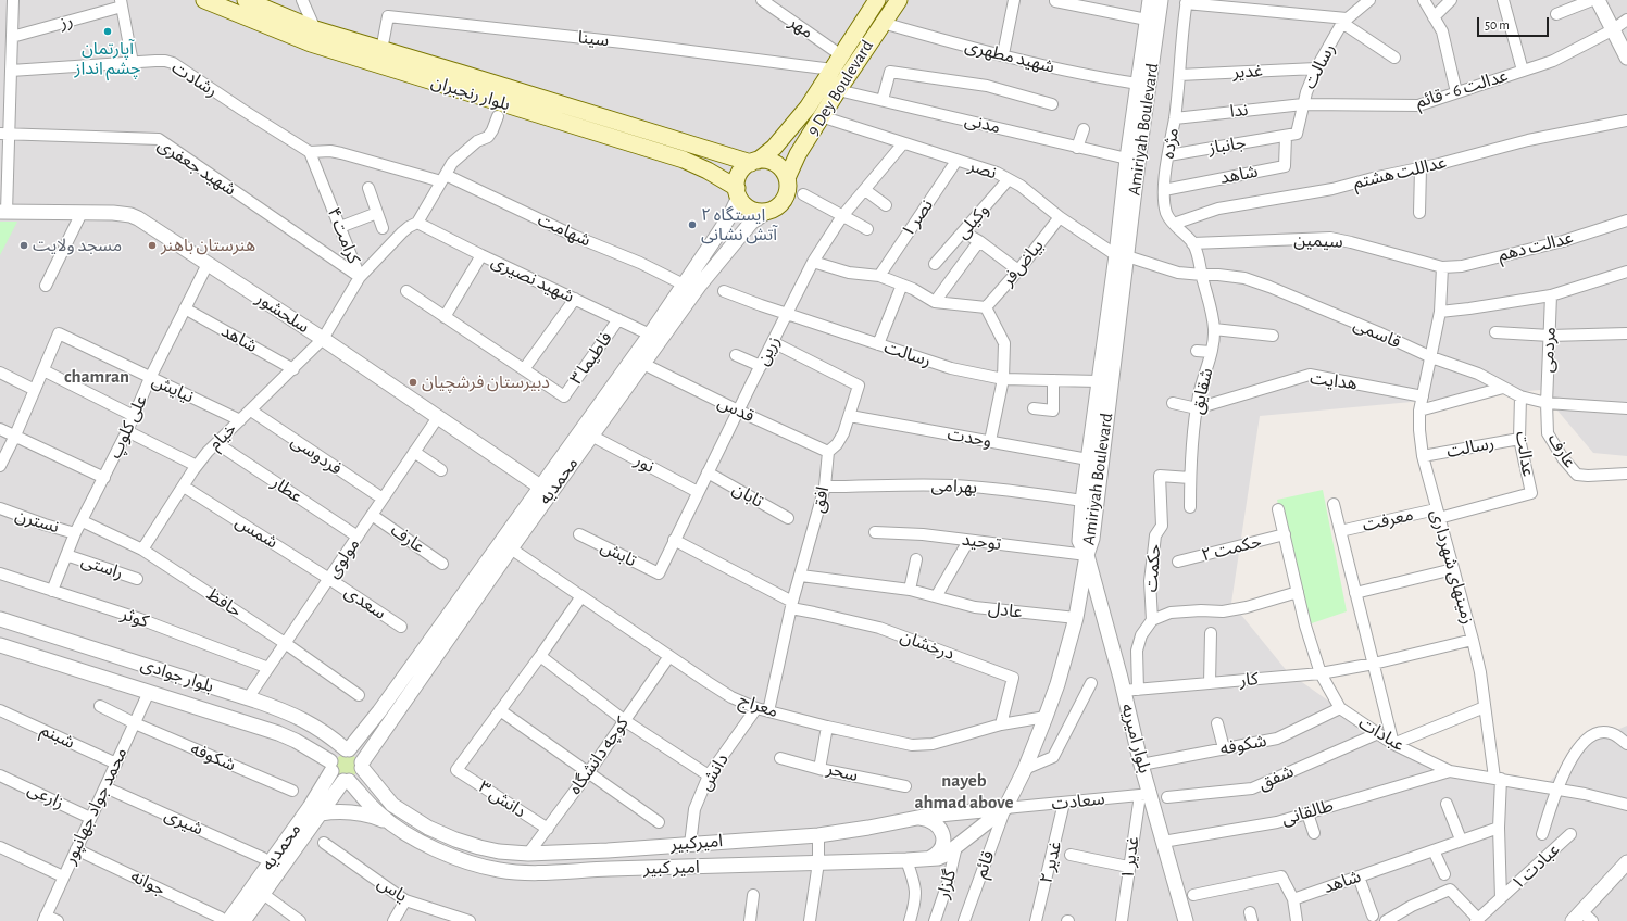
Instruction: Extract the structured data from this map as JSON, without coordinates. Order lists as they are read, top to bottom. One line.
{"streets":{"main road":["9 Dey Boulevard","بلوار رنجبران"],"street":["رز","مهر","سینا","شهید مطهری","رسالت","غدیر","رشادت","عدالت 6 - قائم","ندا","مدنی","Amiriyah Boulevard","مژده","جانباز","شهید جعفری","نصر","عداللت هشتم","شاهد","نصر ۱","وکیلی","شهامت","کرامت ۴","سیمین","عدالت دهم","بیاض‌فر","شهید نصیری","سلحشور","قاسمی","مردمی","زرین","۳ فاطیما","هدایت","نیایش","شقایق","قدس","علی کلوپ","خیام","وحدت","عارف","عدالت","فردوسی","نور","محمدیه","بهرامی","عطار","تابان","افق","معرفت","نسترن","شمس","توحید","حکمت ۲","تابش","مولوی","راستی","زمینهای شهرداری","حکمت","حافظ","سعدی","عادل","کوثر","درخشان","بلوار جوادی","کار","معراج","عبادات","شبنم","بلوار امیریه","شکوفه","کوچه دانشگاه","دانش","سحر","شفق","زارعی","دانش ۳","سعادت","محمد جواد جهانپور","طالقانی","شیری","امیرکبیر","غدیر ۱","غدیر ۲","قائم","عبادت ۱","امیر کبیر","جوانه","گلزار","یاس"]},"crossings":[["سینا","بلوار رنجبران"],["شهید مطهری","9 Dey Boulevard"],["شهید مطهری","Amiriyah Boulevard"],["رسالت","غدیر"],["رسالت","عدالت 6 - قائم"],["رسالت","ندا"],["رسالت","Amiriyah Boulevard"],["رسالت","جانباز"],["رسالت","شاهد"],["رسالت","زرین"],["رسالت","عدالت"],["رسالت","زمینهای شهرداری"],["غدیر","مژده"],["رشادت","شهامت"],["رشادت","کرامت ۴"],["9 Dey Boulevard","بلوار رنجبران"],["9 Dey Boulevard","مدنی"],["9 Dey Boulevard","نصر"],["9 Dey Boulevard","محمدیه"],["عدالت 6 - قائم","ندا"],["بلوار رنجبران","محمدیه"],["ندا","مژده"],["مدنی","Amiriyah Boulevard"],["Amiriyah Boulevard","نصر"],["Amiriyah Boulevard","قاسمی"],["Amiriyah Boulevard","وحدت"],["Amiriyah Boulevard","بهرامی"],["Amiriyah Boulevard","توحید"],["Amiriyah Boulevard","بلوار امیریه"],["مژده","جانباز"],["مژده","عداللت هشتم"],["مژده","شاهد"],["مژده","سیمین"],["مژده","قاسمی"],["مژده","شقایق"],["جانباز","شاهد"],["شهید جعفری","کرامت ۴"],["نصر","نصر ۱"],["نصر","وکیلی"],["نصر","بیاض‌فر"],["نصر","قاسمی"],["نصر","زرین"],["شاهد","علی کلوپ"],["شاهد","خیام"],["شهامت","کرامت ۴"],["شهامت","محمدیه"],["کرامت ۴","سلحشور"],["کرامت ۴","خیام"],["سیمین","عدالت دهم"],["سیمین","زمینهای شهرداری"],["عدالت دهم","زمینهای شهرداری"],["شهید نصیری","۳ فاطیما"],["شهید نصیری","محمدیه"],["سلحشور","علی کلوپ"],["سلحشور","خیام"],["سلحشور","محمدیه"],["سلحشور","مولوی"],["قاسمی","مردمی"],["قاسمی","شقایق"],["قاسمی","عارف"],["قاسمی","عدالت"],["قاسمی","زمینهای شهرداری"],["مردمی","عارف"],["زرین","قدس"],["زرین","نور"],["زرین","تابان"],["زرین","تابش"],["زرین","درخشان"],["هدایت","شقایق"],["هدایت","زمینهای شهرداری"],["نیایش","علی کلوپ"],["نیایش","خیام"],["شقایق","حکمت"],["قدس","محمدیه"],["قدس","افق"],["علی کلوپ","نسترن"],["علی کلوپ","راستی"],["علی کلوپ","حافظ"],["علی کلوپ","کوثر"],["خیام","فردوسی"],["خیام","عطار"],["خیام","شمس"],["خیام","حافظ"],["عارف","مولوی"],["عدالت","معرفت"],["عدالت","زمینهای شهرداری"],["فردوسی","مولوی"],["نور","محمدیه"],["محمدیه","بلوار جوادی"],["محمدیه","معراج"],["محمدیه","امیرکبیر"],["محمدیه","امیر کبیر"],["محمدیه","جوانه"],["بهرامی","افق"],["عطار","مولوی"],["افق","عادل"],["افق","درخشان"],["افق","معراج"],["معرفت","زمینهای شهرداری"],["شمس","مولوی"],["شمس","سعدی"],["توحید","بلوار امیریه"],["حکمت ۲","عبادات"],["مولوی","حافظ"],["مولوی","سعدی"],["مولوی","کوثر"],["مولوی","بلوار جوادی"],["زمینهای شهرداری","کار"],["زمینهای شهرداری","عبادات"],["درخشان","معراج"],["بلوار جوادی","محمد جواد جهانپور"],["بلوار جوادی","امیرکبیر"],["بلوار جوادی","امیر کبیر"],["کار","عبادات"],["کار","بلوار امیریه"],["معراج","کوچه دانشگاه"],["معراج","دانش"],["معراج","سحر"],["عبادات","شکوفه"],["عبادات","شفق"],["عبادات","طالقانی"],["شبنم","محمد جواد جهانپور"],["بلوار امیریه","شکوفه"],["بلوار امیریه","سعادت"],["بلوار امیریه","طالقانی"],["بلوار امیریه","غدیر ۱"],["شکوفه","محمد جواد جهانپور"],["کوچه دانشگاه","دانش ۳"],["کوچه دانشگاه","امیرکبیر"],["دانش","امیرکبیر"],["زارعی","محمد جواد جهانپور"],["سعادت","امیرکبیر"],["سعادت","غدیر ۱"],["سعادت","غدیر ۲"],["سعادت","قائم"],["سعادت","امیر کبیر"],["محمد جواد جهانپور","شیری"],["محمد جواد جهانپور","جوانه"],["امیرکبیر","قائم"],["امیرکبیر","امیر کبیر"],["قائم","امیر کبیر"],["امیر کبیر","گلزار"]],"districts":["chamran","nayeb ahmad above"],"places":["آپارتمان چشم انداز","ایستگاه ۲ آتش نشانی","مسجد ولایت","هنرستان باهنر","دبیرستان فرشچیان"],"scale_bar":"50 m"}
